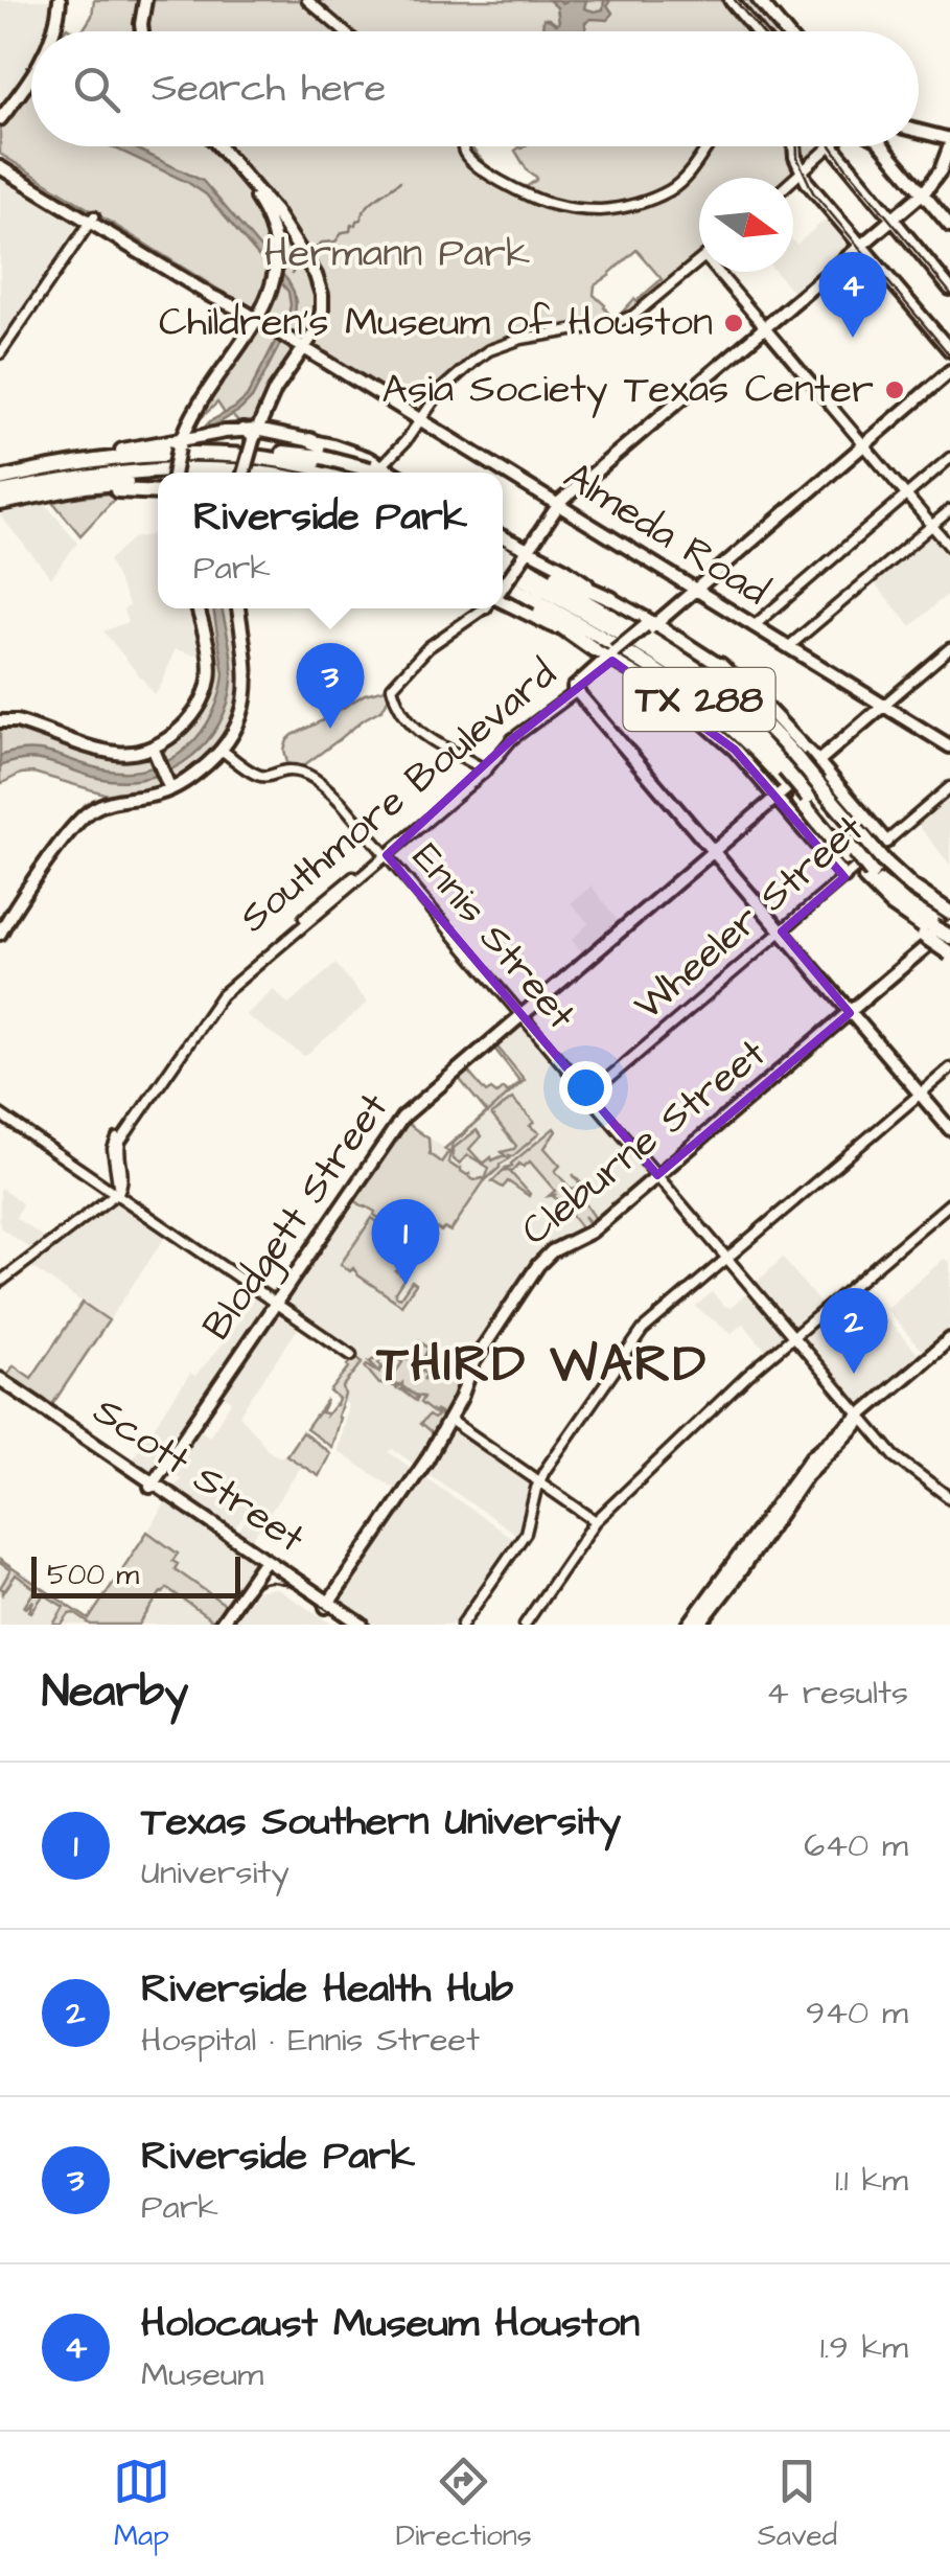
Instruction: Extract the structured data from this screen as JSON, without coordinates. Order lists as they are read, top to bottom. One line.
{"streets":{"highway":["TX 288"],"main road":["Almeda Road","Southmore Boulevard","Cleburne Street","Blodgett Street","Scott Street"],"street":["Wheeler Street","Ennis Street"]},"crossings":[["Almeda Road","Southmore Boulevard"],["Almeda Road","Blodgett Street"],["TX 288","Southmore Boulevard"],["Southmore Boulevard","Ennis Street"],["Wheeler Street","Ennis Street"],["Ennis Street","Cleburne Street"],["Ennis Street","Blodgett Street"],["Cleburne Street","Scott Street"],["Blodgett Street","Scott Street"]],"districts":["THIRD WARD"],"parks":["Hermann Park"],"places":["Children's Museum of Houston","Asia Society Texas Center"],"scale_bar":"500 m","north":"right","page":{"search":"Search here","pins":["4","3","1","2"],"popup":["Riverside Park","Park"],"scale":"500 m","heading":["Nearby","4 results"],"list":[{"mark":"1","name":"Texas Southern University","note":"University","value":"640 m"},{"mark":"2","name":"Riverside Health Hub","note":"Hospital · Ennis Street","value":"940 m"},{"mark":"3","name":"Riverside Park","note":"Park","value":"1.1 km"},{"mark":"4","name":"Holocaust Museum Houston","note":"Museum","value":"1.9 km"}],"nav":["Map","Directions","Saved"]}}
